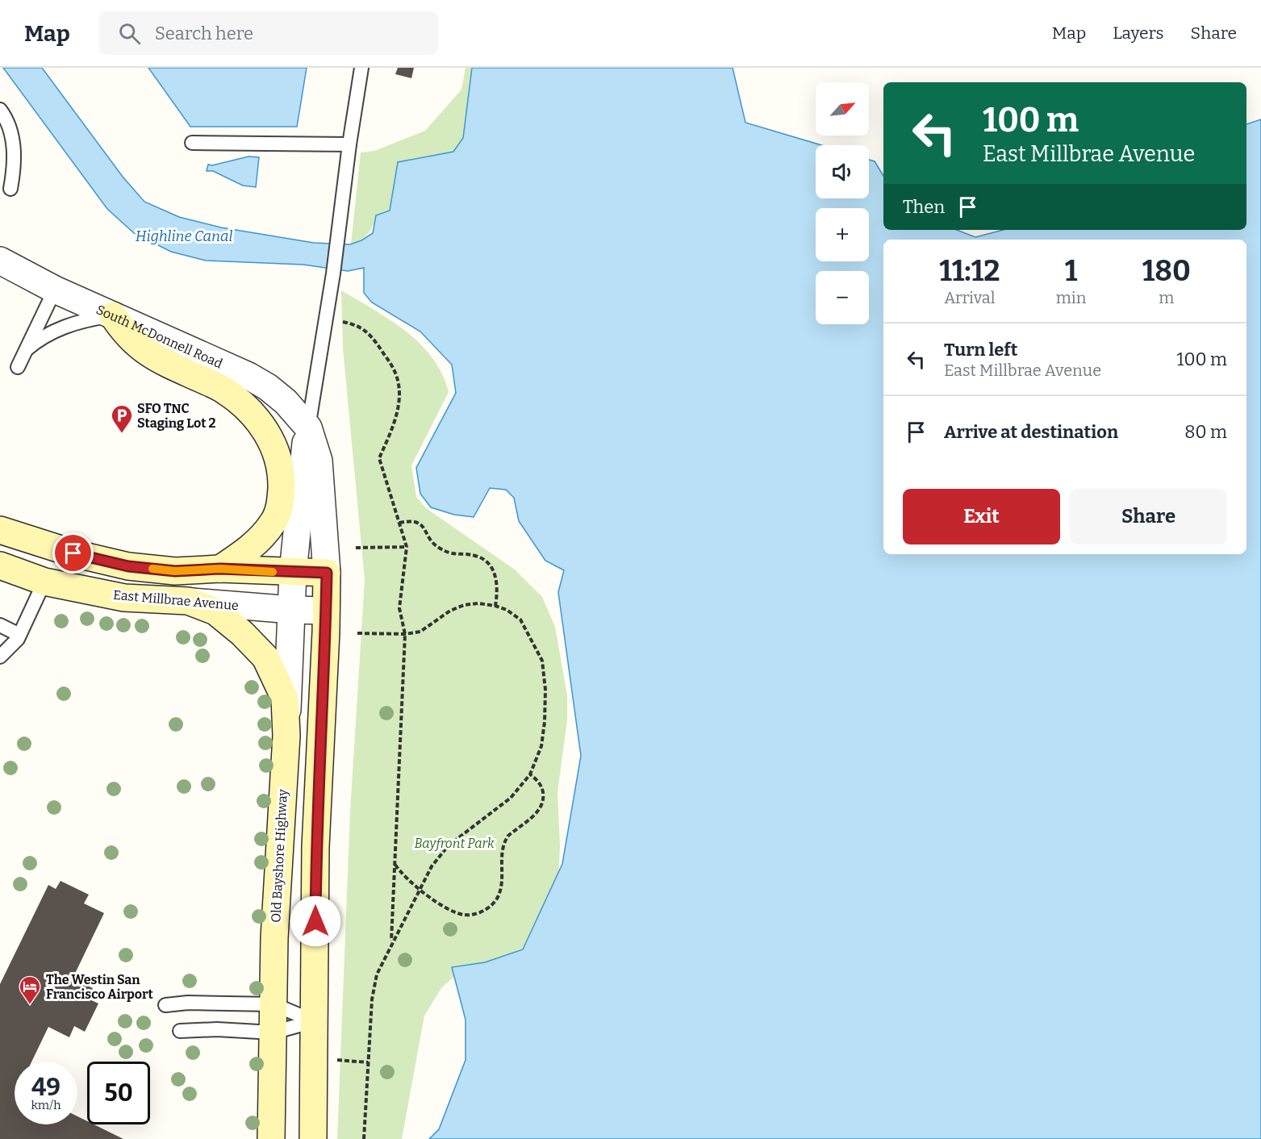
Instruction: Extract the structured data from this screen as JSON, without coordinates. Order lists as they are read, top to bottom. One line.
{"streets":{"main road":["East Millbrae Avenue","Old Bayshore Highway"],"street":["South McDonnell Road"]},"crossings":[["East Millbrae Avenue","Old Bayshore Highway"]],"water":["Highline Canal"],"parks":["Bayfront Park"],"places":{"parking":["SFO TNC Staging Lot 2"],"hotel":["The Westin San Francisco Airport"]},"north":"top right","page":{"header":"Map","search":"Search here","nav":["Map","Layers","Share"],"map_buttons":["+","−"],"turn":["100 m","East Millbrae Avenue"],"then":"Then","eta":["11:12","Arrival","1","min","180","m"],"list":[{"name":"Turn left","note":"East Millbrae Avenue","value":"100 m"},{"name":"Arrive at destination","value":"80 m"}],"buttons":["Exit","Share"],"speed":"49 km/h","limit":"50"}}
